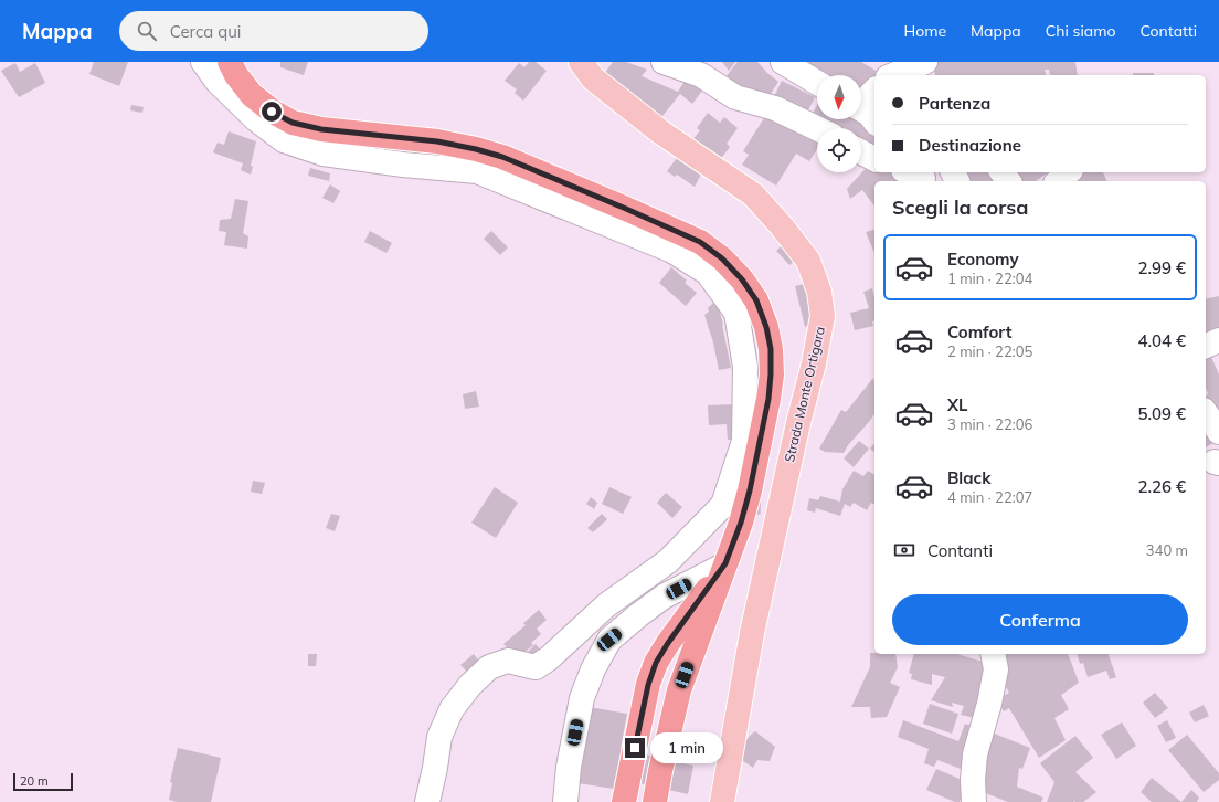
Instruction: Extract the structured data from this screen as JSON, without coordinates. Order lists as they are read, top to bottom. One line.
{"streets":{"main road":["Strada Monte Ortigara"]},"scale_bar":"20 m","north":"bottom","page":{"header":"Mappa","search":"Cerca qui","nav":["Home","Mappa","Chi siamo","Contatti"],"banner":["Partenza","Destinazione"],"heading":"Scegli la corsa","list":[{"name":"Economy","note":"1 min · 22:04","value":"2.99 €"},{"name":"Comfort","note":"2 min · 22:05","value":"4.04 €"},{"name":"XL","note":"3 min · 22:06","value":"5.09 €"},{"name":"Black","note":"4 min · 22:07","value":"2.26 €"}],"pay":["Contanti","340 m"],"buttons":"Conferma","bubble":"1 min","scale":"20 m"}}
